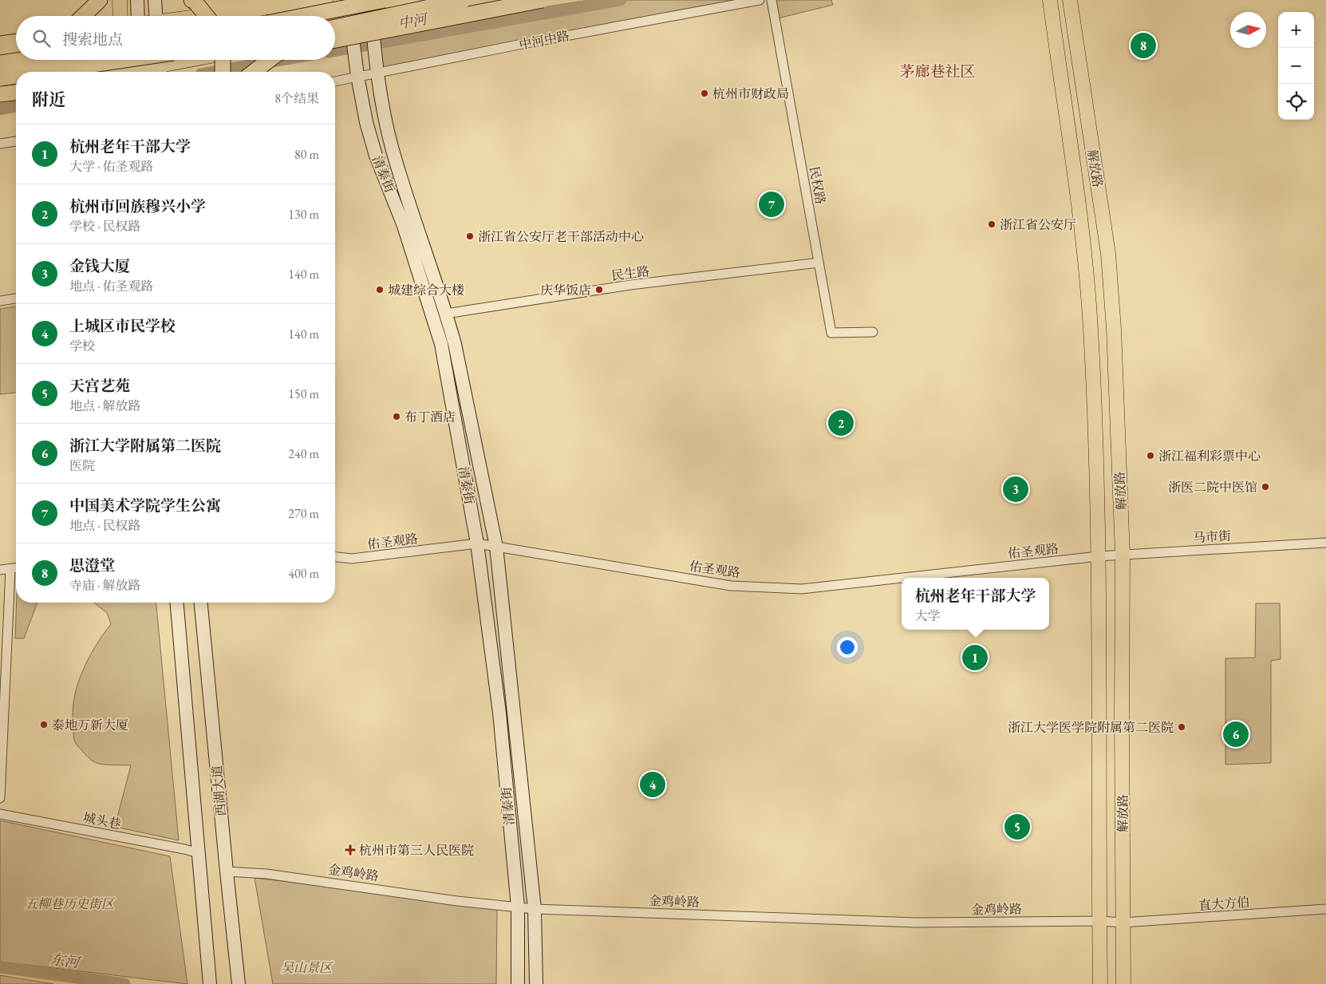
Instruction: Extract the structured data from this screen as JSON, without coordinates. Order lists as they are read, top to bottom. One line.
{"streets":{"main road":["解放路","清泰街","西湖大道"],"street":["中河中路","民权路","民生路","马市街","佑圣观路","城头巷","金鸡岭路","直大方伯"]},"crossings":[["中河中路","清泰街"],["解放路","马市街"],["解放路","佑圣观路"],["解放路","金鸡岭路"],["解放路","直大方伯"],["清泰街","民生路"],["清泰街","佑圣观路"],["清泰街","金鸡岭路"],["民权路","民生路"],["马市街","佑圣观路"],["西湖大道","城头巷"],["西湖大道","金鸡岭路"],["金鸡岭路","直大方伯"]],"districts":["茅廊巷社区"],"water":["中河","东河"],"parks":["五柳巷历史街区","吴山景区"],"places":{"other":["杭州市财政局","浙江省公安厅","浙江省公安厅老干部活动中心","城建综合大楼","庆华饭店","布丁酒店","浙江福利彩票中心","浙医二院中医馆","泰地万新大厦","浙江大学医学院附属第二医院"],"health":["杭州市第三人民医院"]},"north":"right","page":{"map_buttons":["+","−"],"search":"搜索地点","pins":["8","7","2","3","1","6","4","5"],"heading":["附近","8个结果"],"list":[{"mark":"1","name":"杭州老年干部大学","note":"大学 · 佑圣观路","value":"80 m"},{"mark":"2","name":"杭州市回族穆兴小学","note":"学校 · 民权路","value":"130 m"},{"mark":"3","name":"金钱大厦","note":"地点 · 佑圣观路","value":"140 m"},{"mark":"4","name":"上城区市民学校","note":"学校","value":"140 m"},{"mark":"5","name":"天宫艺苑","note":"地点 · 解放路","value":"150 m"},{"mark":"6","name":"浙江大学附属第二医院","note":"医院","value":"240 m"},{"mark":"7","name":"中国美术学院学生公寓","note":"地点 · 民权路","value":"270 m"},{"mark":"8","name":"思澄堂","note":"寺庙 · 解放路","value":"400 m"}],"popup":["杭州老年干部大学","大学"]}}
